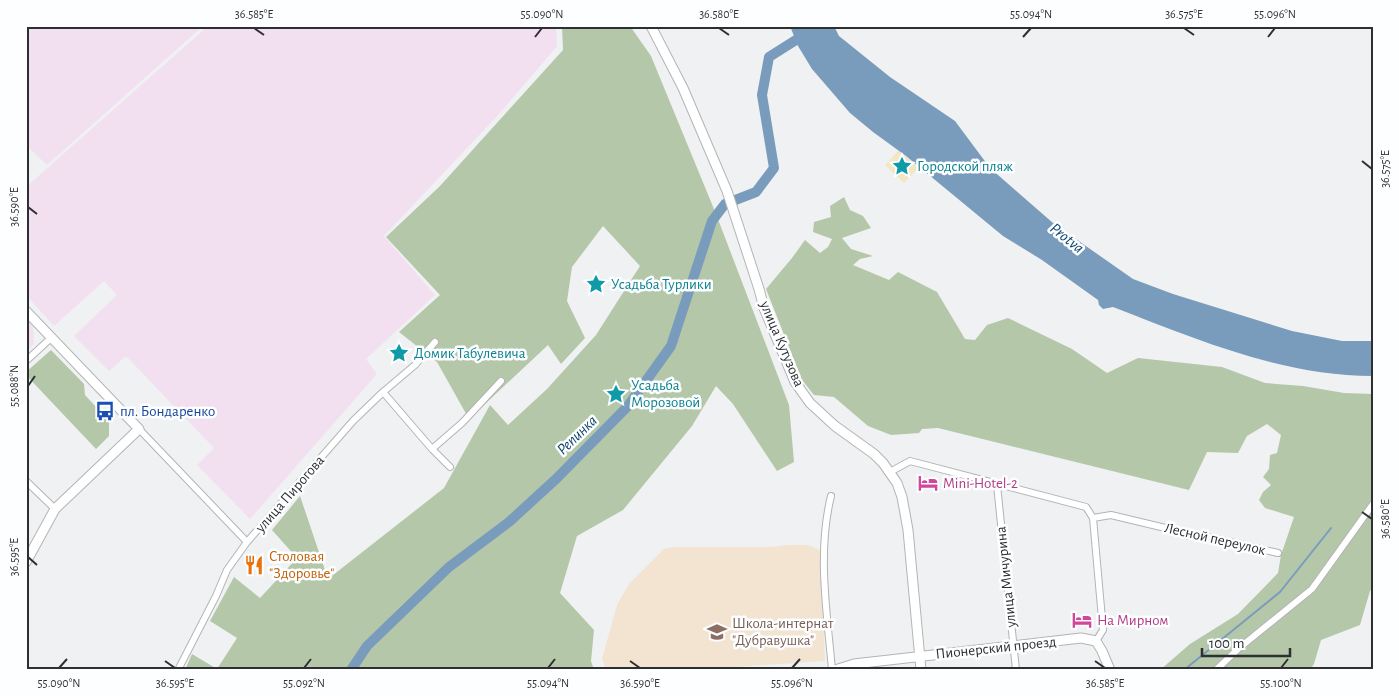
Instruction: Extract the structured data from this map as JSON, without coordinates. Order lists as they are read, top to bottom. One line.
{"streets":{"main road":["улица Кутузова","Пионерский проезд"],"street":["улица Пирогова","Лесной переулок","улица Мичурина"]},"crossings":[["улица Кутузова","Пионерский проезд"],["улица Мичурина","Пионерский проезд"]],"water":["Protva","Репинка"],"places":{"place":["Городской пляж","Усадьба Турлики","Домик Табулевича","Усадьба Морозовой"],"bus stop":["пл. Бондаренко"],"hotel":["Mini-Hotel-2","На Мирном"],"restaurant":["Столовая \"Здоровье\""],"school or university":["Школа-интернат \"Дубравушка\""]},"scale_bar":"100 m","coordinates":["36.585°E","55.090°N","36.580°E","55.094°N","36.575°E","55.096°N","36.590°E","55.088°N","36.595°E","55.092°N","55.100°N"]}
